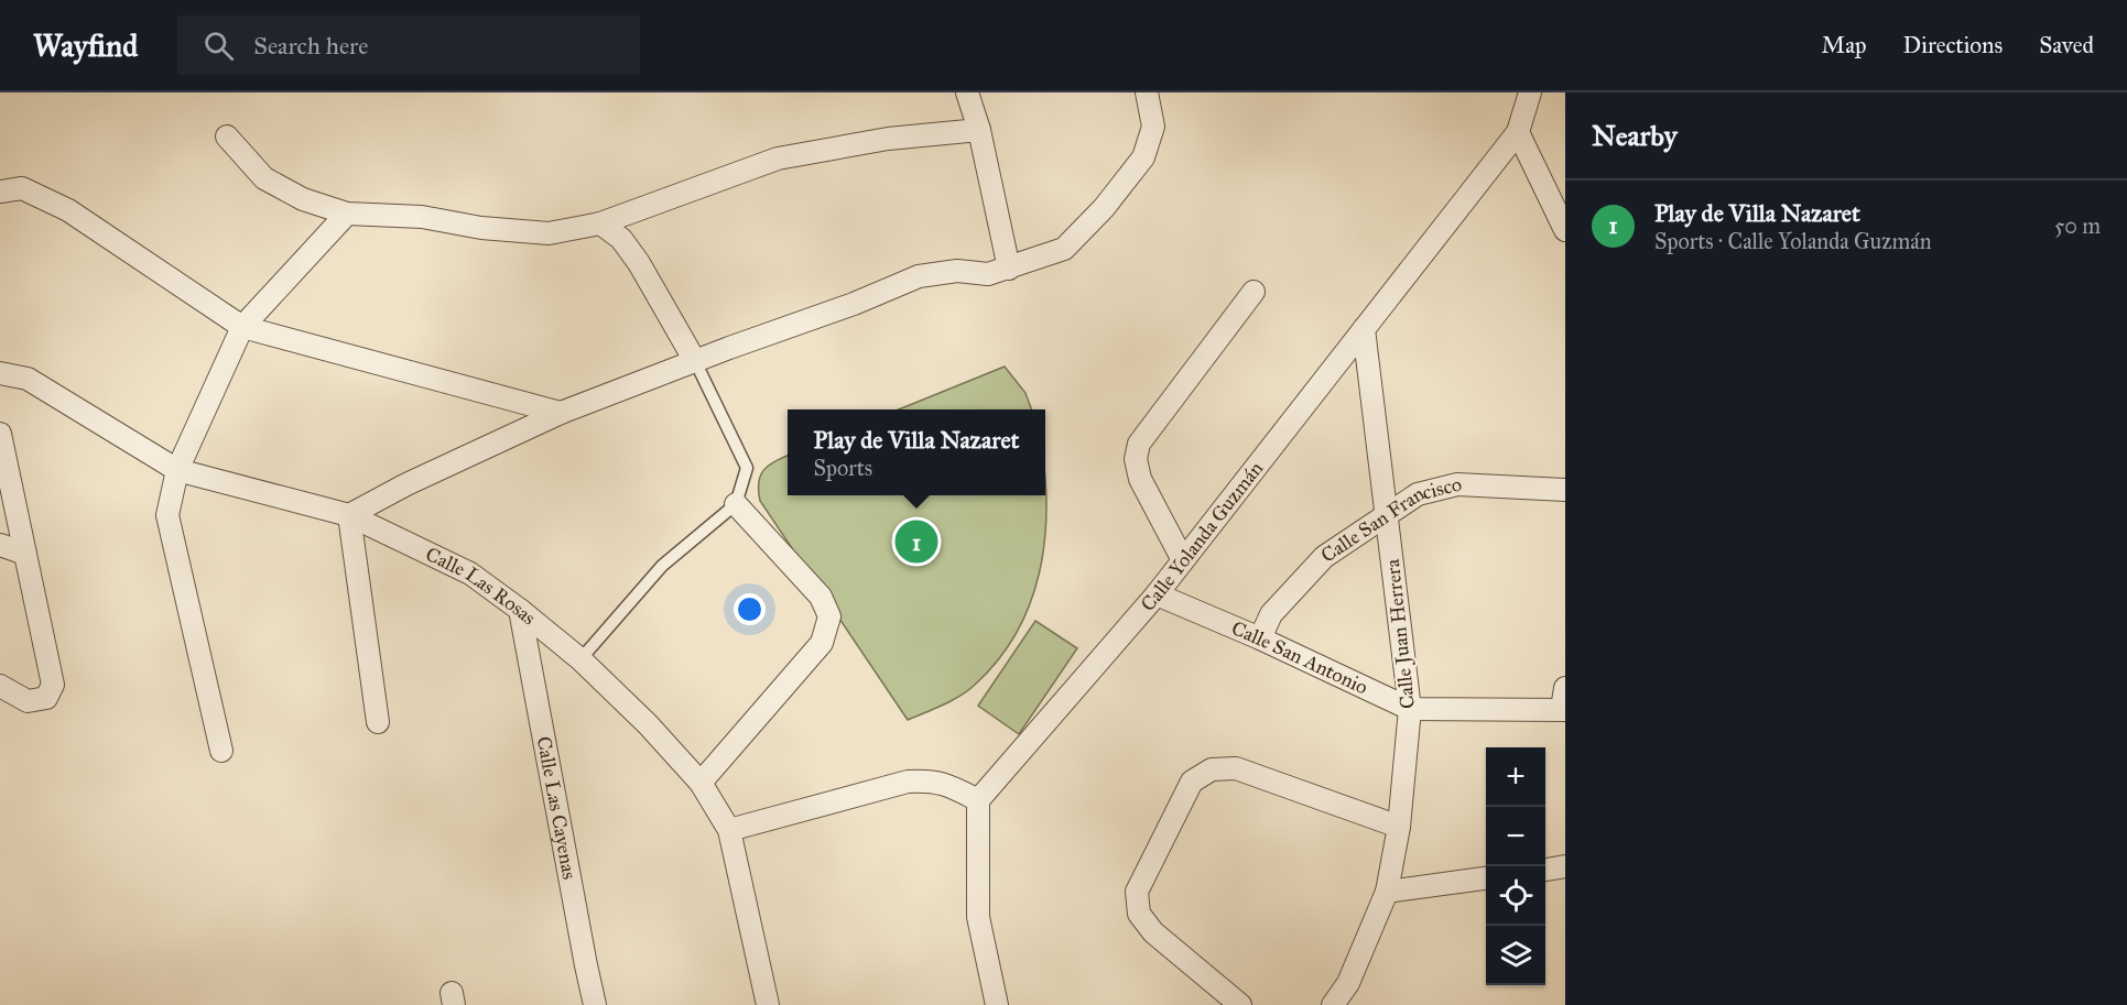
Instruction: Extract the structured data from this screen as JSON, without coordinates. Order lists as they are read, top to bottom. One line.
{"streets":{"street":["Calle San Francisco","Calle Yolanda Guzmán","Calle Las Rosas","Calle Juan Herrera","Calle San Antonio","Calle Las Cayenas"]},"crossings":[["Calle San Francisco","Calle Juan Herrera"],["Calle San Francisco","Calle San Antonio"],["Calle Yolanda Guzmán","Calle Juan Herrera"],["Calle Yolanda Guzmán","Calle San Antonio"],["Calle Las Rosas","Calle Las Cayenas"],["Calle Juan Herrera","Calle San Antonio"]],"page":{"header":"Wayfind","search":"Search here","nav":["Map","Directions","Saved"],"heading":"Nearby","list":[{"mark":"1","name":"Play de Villa Nazaret","note":"Sports · Calle Yolanda Guzmán","value":"50 m"}],"popup":["Play de Villa Nazaret","Sports"],"pins":"1","map_buttons":["+","−"]}}
